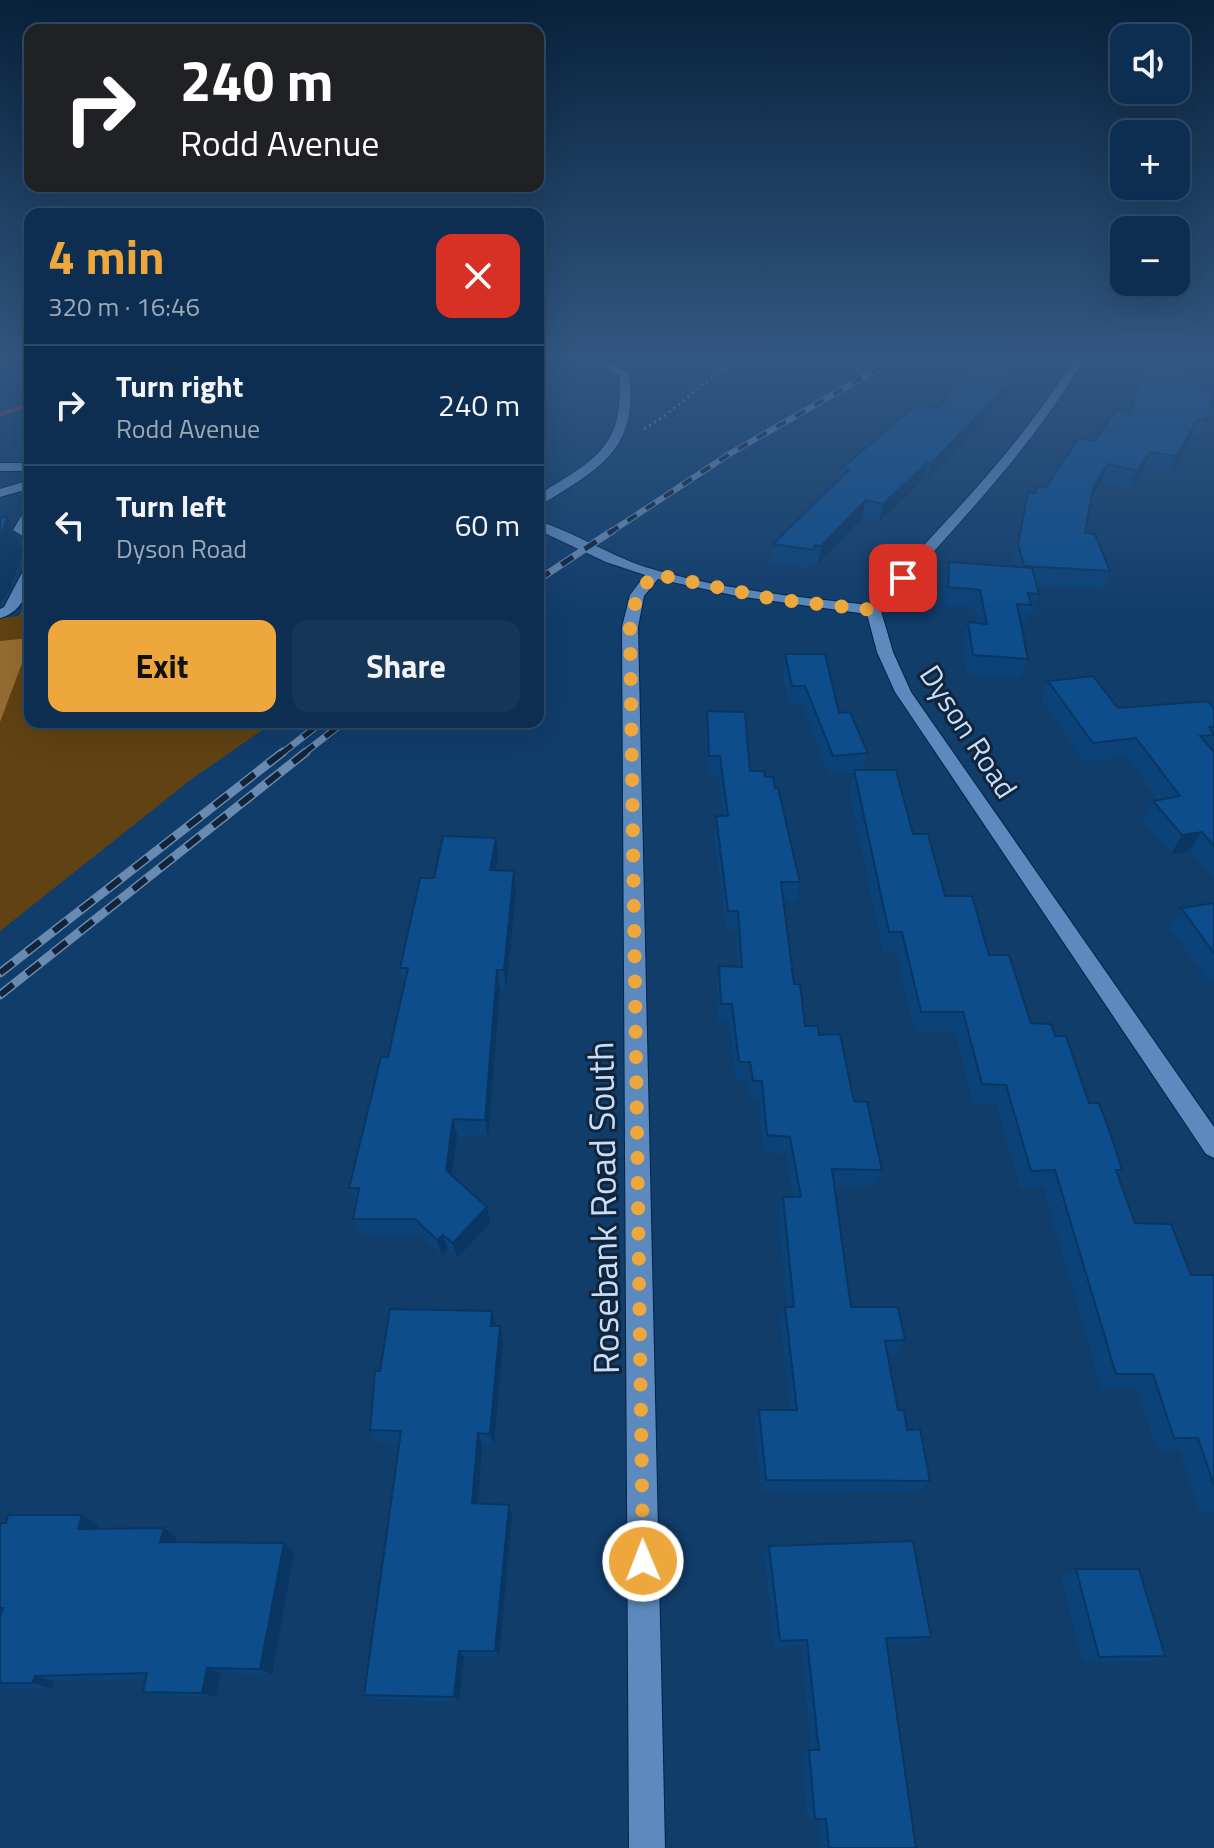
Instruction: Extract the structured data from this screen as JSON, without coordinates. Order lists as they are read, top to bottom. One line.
{"streets":{"street":["Dyson Road","Rosebank Road South"]},"page":{"map_buttons":["+","−"],"turn":["240 m","Rodd Avenue"],"heading":["4 min","320 m · 16:46"],"list":[{"name":"Turn right","note":"Rodd Avenue","value":"240 m"},{"name":"Turn left","note":"Dyson Road","value":"60 m"}],"buttons":["Exit","Share"]}}
